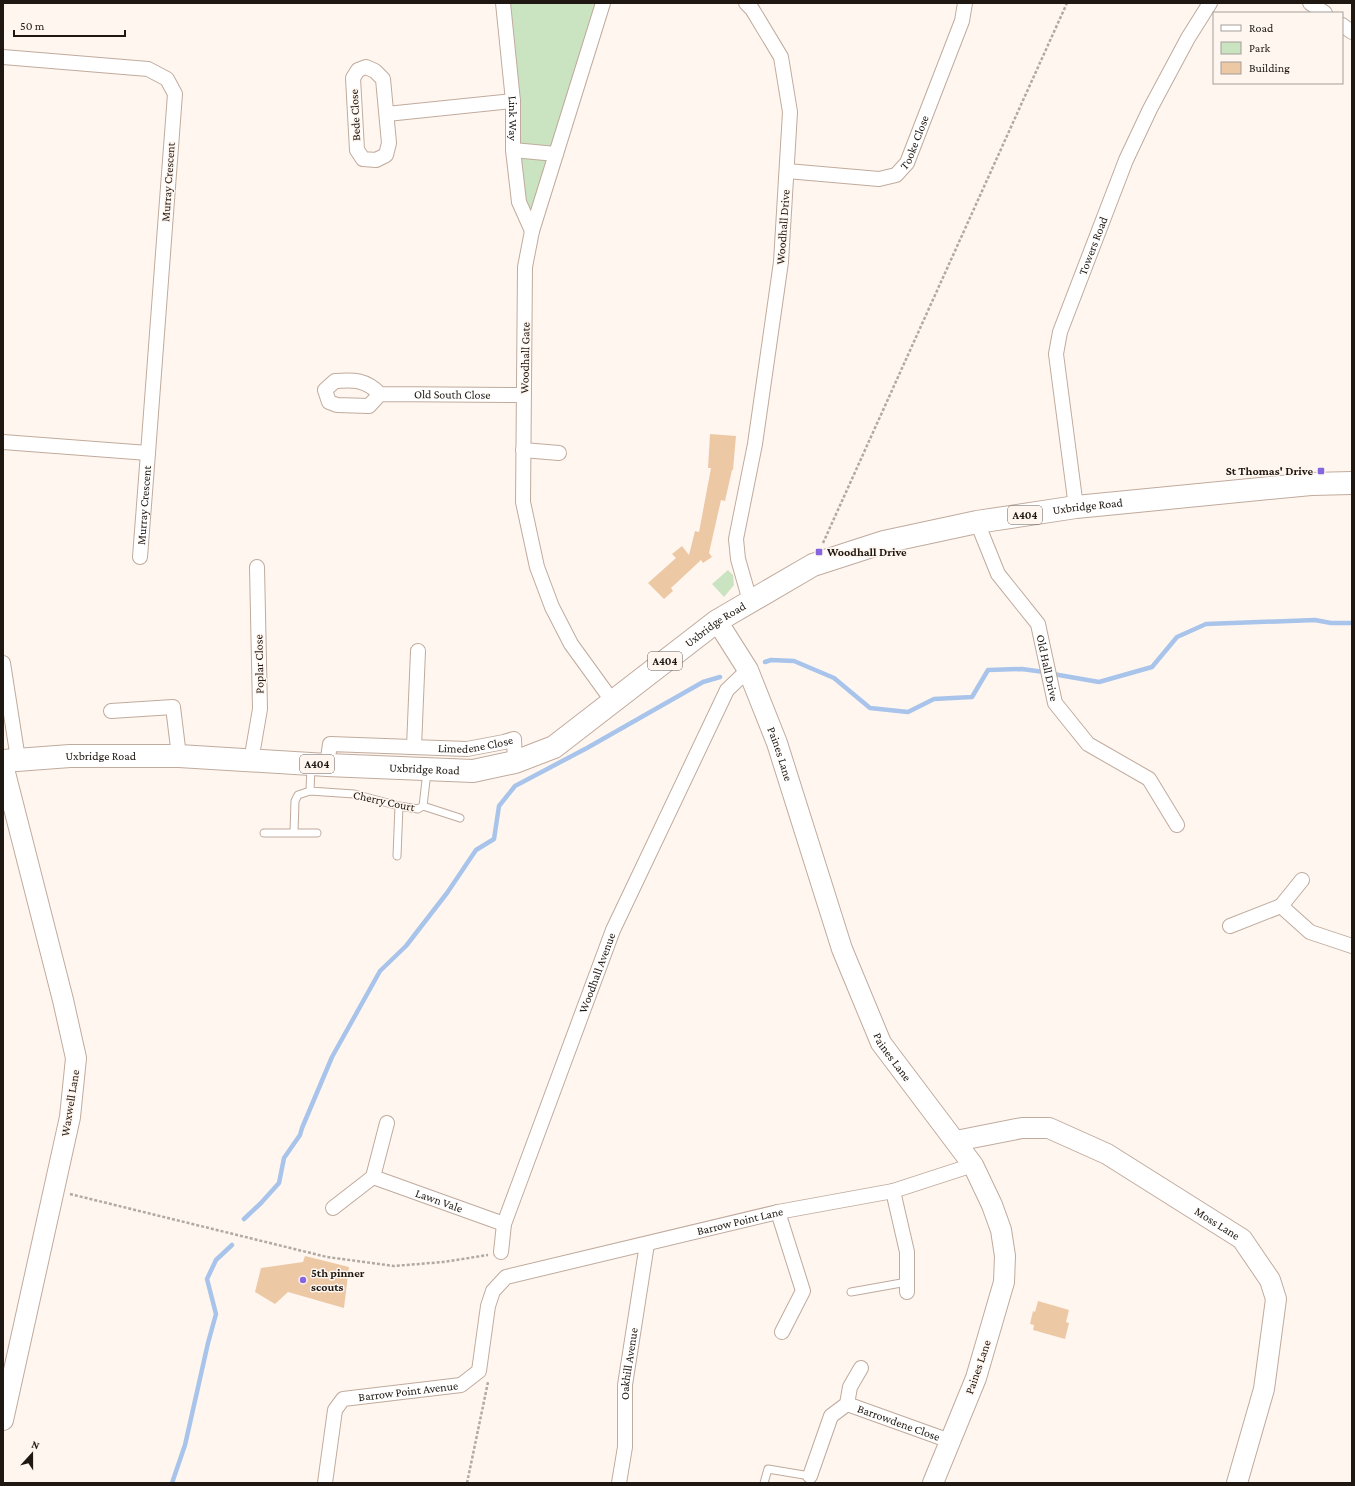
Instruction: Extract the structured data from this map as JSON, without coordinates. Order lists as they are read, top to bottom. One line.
{"streets":{"main road":["Uxbridge Road","A404"],"street":["Bede Close","Link Way","Tooke Close","Murray Crescent","Woodhall Drive","Towers Road","Woodhall Gate","Old South Close","Poplar Close","Old Hall Drive","Limedene Close","Paines Lane","Woodhall Avenue","Waxwell Lane","Lawn Vale","Barrow Point Lane","Moss Lane","Oakhill Avenue","Barrow Point Avenue","Barrowdene Close"],"lane":["Cherry Court"]},"crossings":[["Link Way","Woodhall Gate"],["Tooke Close","Woodhall Drive"],["Woodhall Drive","Uxbridge Road"],["Towers Road","Uxbridge Road"],["Woodhall Gate","Old South Close"],["Woodhall Gate","Uxbridge Road"],["Uxbridge Road","Poplar Close"],["Uxbridge Road","Old Hall Drive"],["Uxbridge Road","Limedene Close"],["Uxbridge Road","Paines Lane"],["Uxbridge Road","Cherry Court"],["Uxbridge Road","Waxwell Lane"],["Paines Lane","Woodhall Avenue"],["Paines Lane","Barrow Point Lane"],["Paines Lane","Moss Lane"],["Paines Lane","Barrowdene Close"],["Woodhall Avenue","Lawn Vale"],["Barrow Point Lane","Oakhill Avenue"],["Barrow Point Lane","Barrow Point Avenue"]],"places":{"transit":["St Thomas' Drive","Woodhall Drive"],"other":["5th pinner scouts"]},"legend":["Road","Park","Building"],"scale_bar":"50 m","north":"top"}
